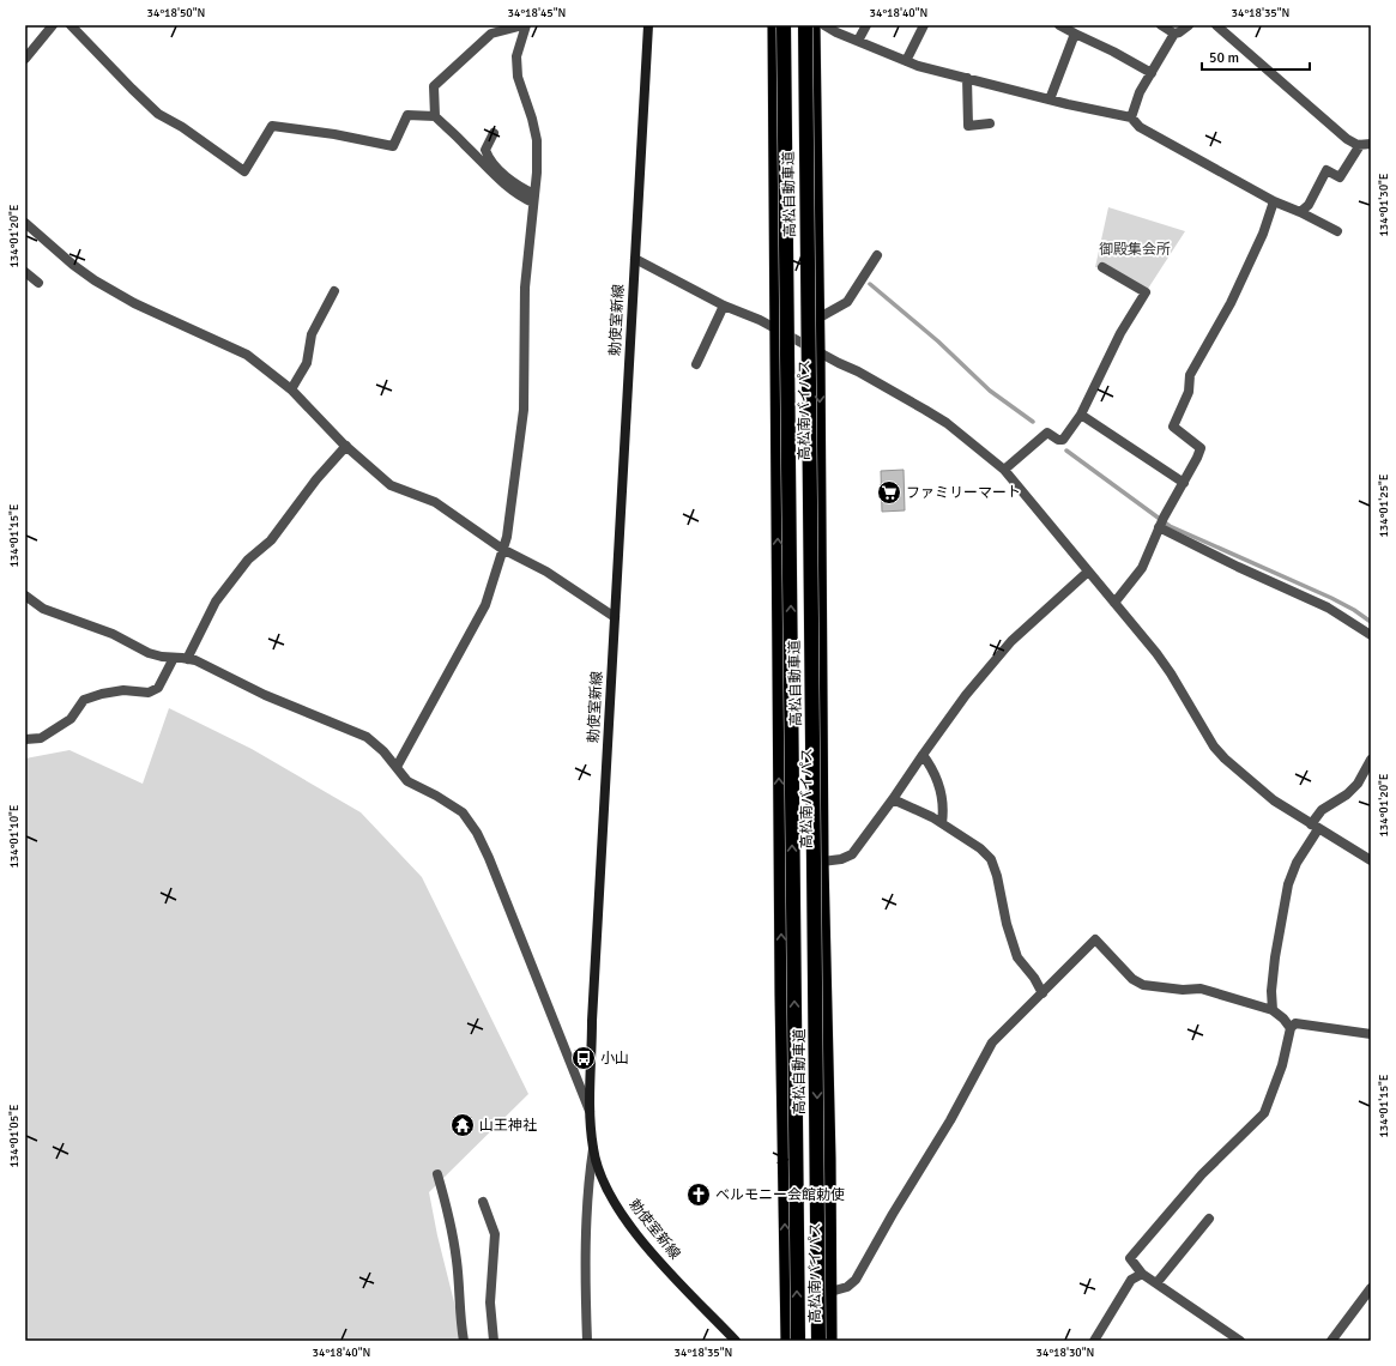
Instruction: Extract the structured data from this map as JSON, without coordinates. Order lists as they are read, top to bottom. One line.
{"streets":{"highway":["高松自動車道","高松南バイパス"],"main road":["勅使室新線"]},"parks":["御殿集会所"],"places":{"supermarket":["ファミリーマート"],"bus stop":["小山"],"temple":["山王神社"],"church":["ベルモニー会館勅使"]},"scale_bar":"50 m","coordinates":["34°18'50\"N","34°18'45\"N","34°18'40\"N","34°18'35\"N","134°01'30\"E","134°01'20\"E","134°01'25\"E","134°01'15\"E","134°01'10\"E","134°01'05\"E","34°18'30\"N"]}
